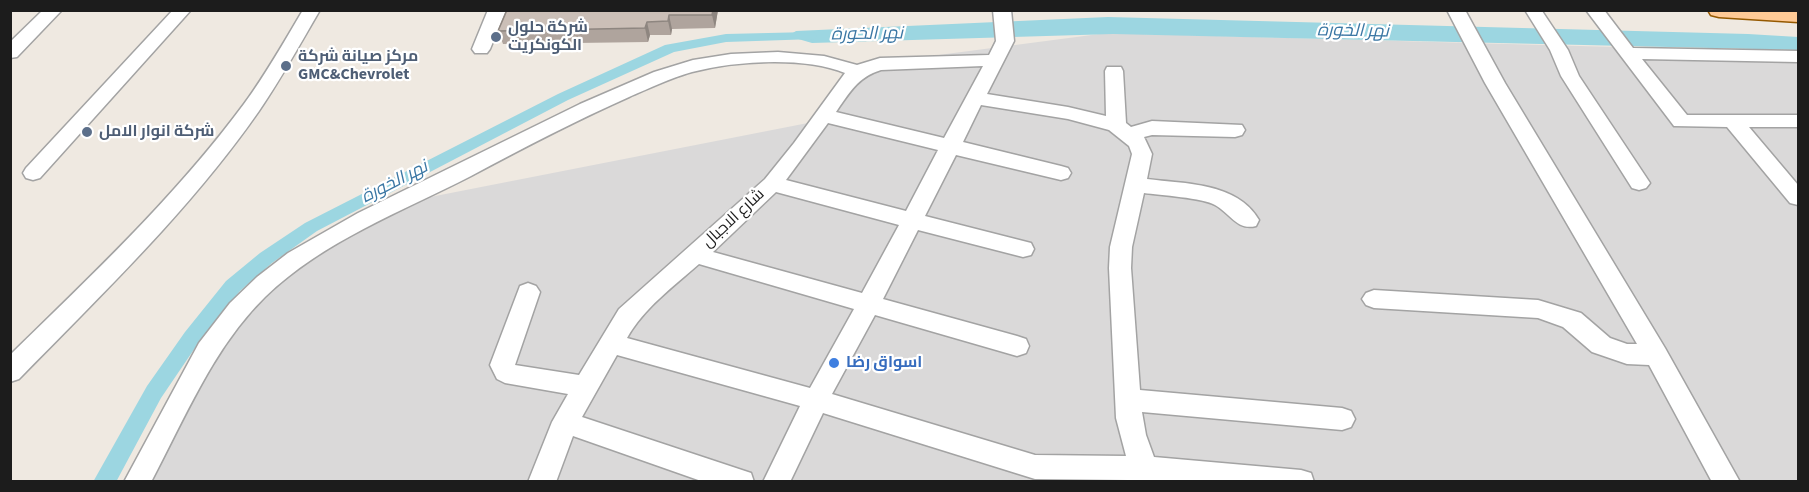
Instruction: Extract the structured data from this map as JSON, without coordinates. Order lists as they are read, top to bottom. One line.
{"streets":{"street":["شارع الاجبال"]},"water":["نهر الخورة"],"places":["شركة حلول الكونكريت","مركز صيانة شركة GMC&Chevrolet","شركة انوار الامل","اسواق رضا"]}
